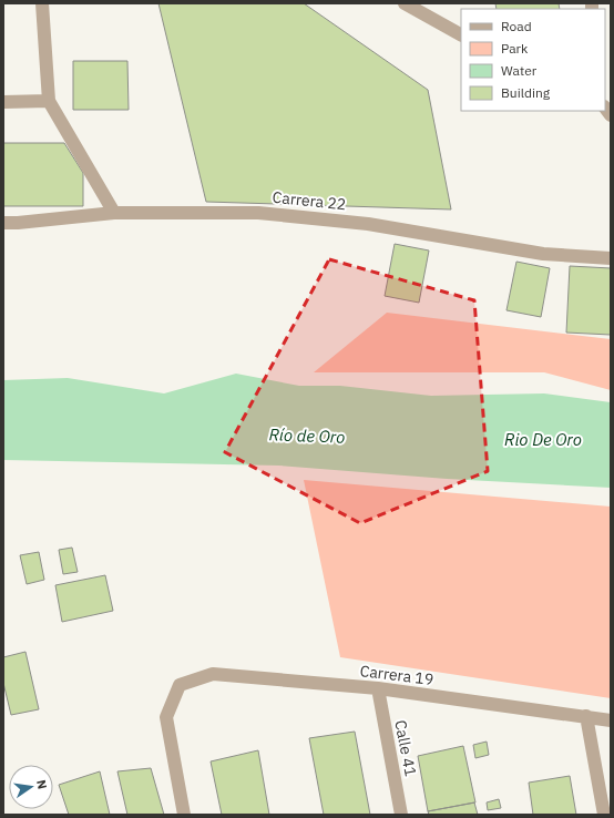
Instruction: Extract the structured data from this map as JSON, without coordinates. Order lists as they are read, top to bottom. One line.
{"streets":{"street":["Carrera 22","Carrera 19","Calle 41"]},"crossings":[["Carrera 19","Calle 41"]],"water":["Río de Oro","Rio De Oro"],"legend":["Road","Park","Water","Building"],"north":"right"}
